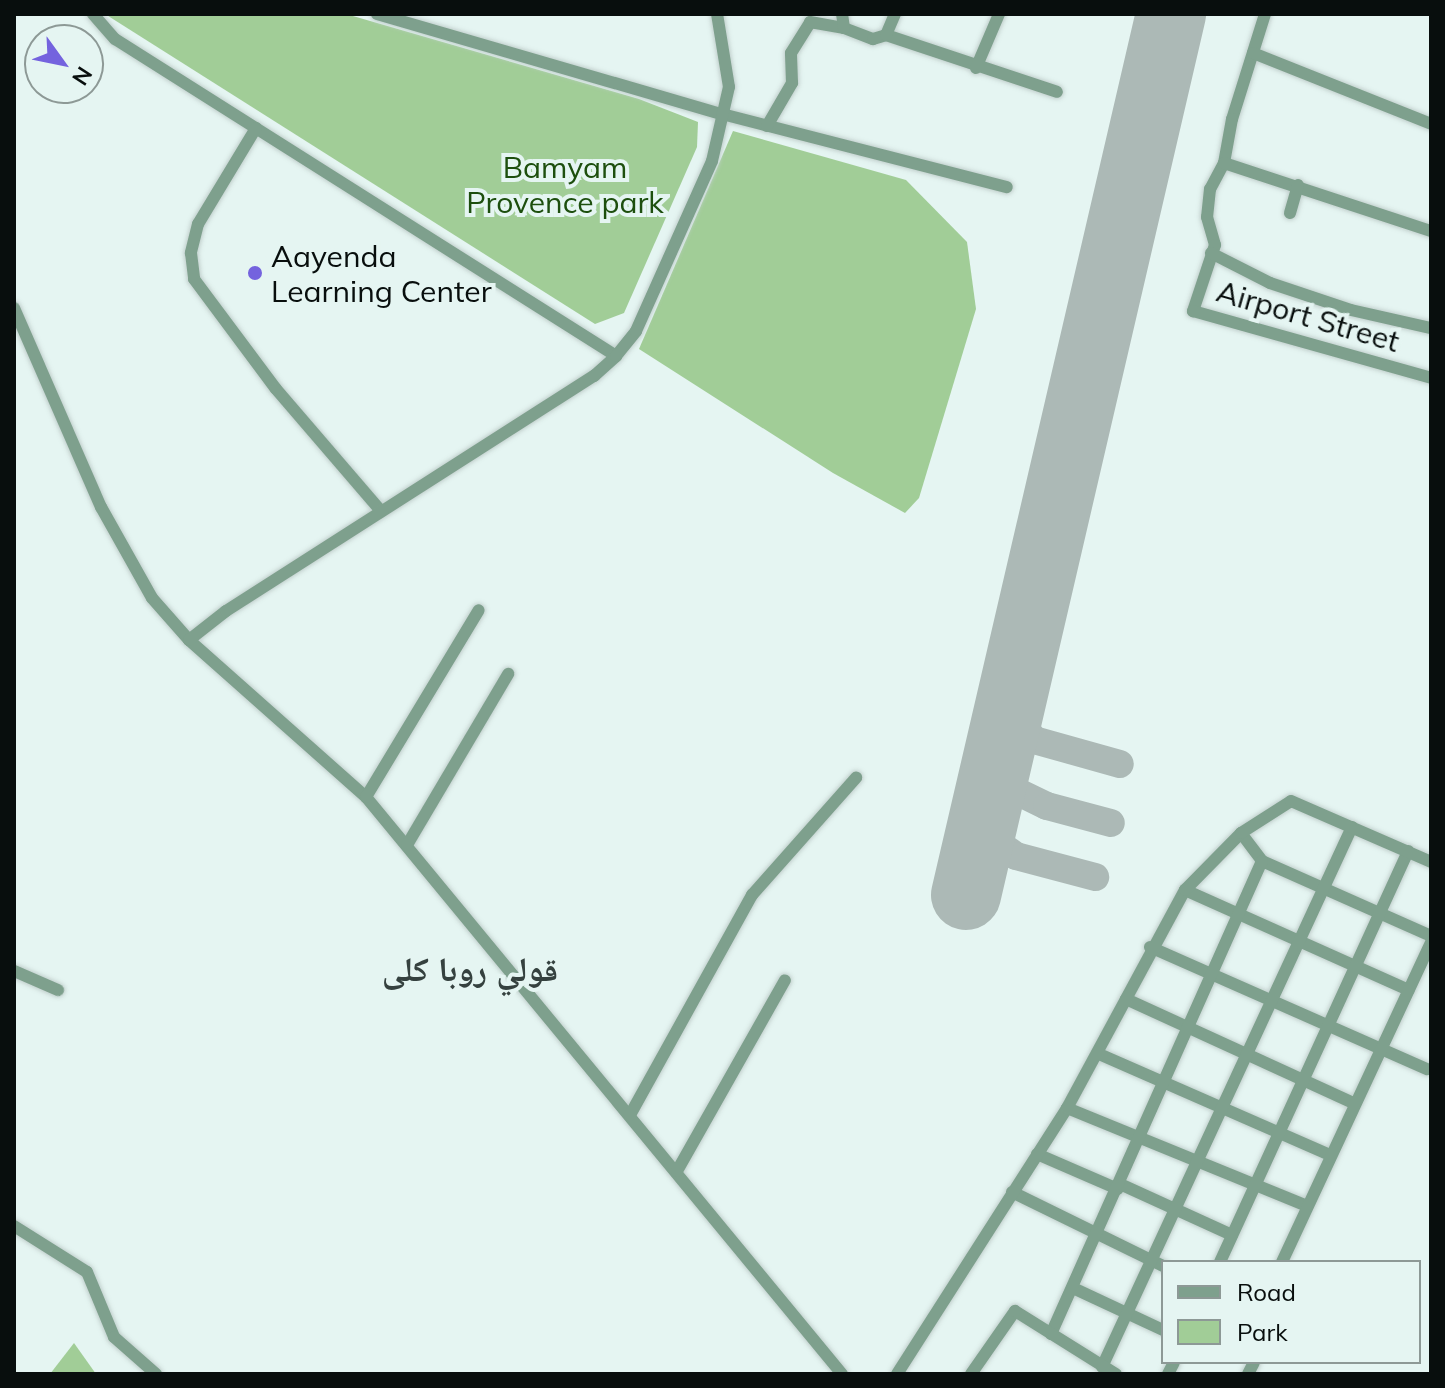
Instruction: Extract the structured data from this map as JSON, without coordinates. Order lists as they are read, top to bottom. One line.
{"streets":{"street":["Airport Street"]},"districts":["قولي روبا کلی"],"parks":["Bamyam Provence park"],"places":["Aayenda Learning Center"],"legend":["Road","Park"],"north":"bottom right"}
